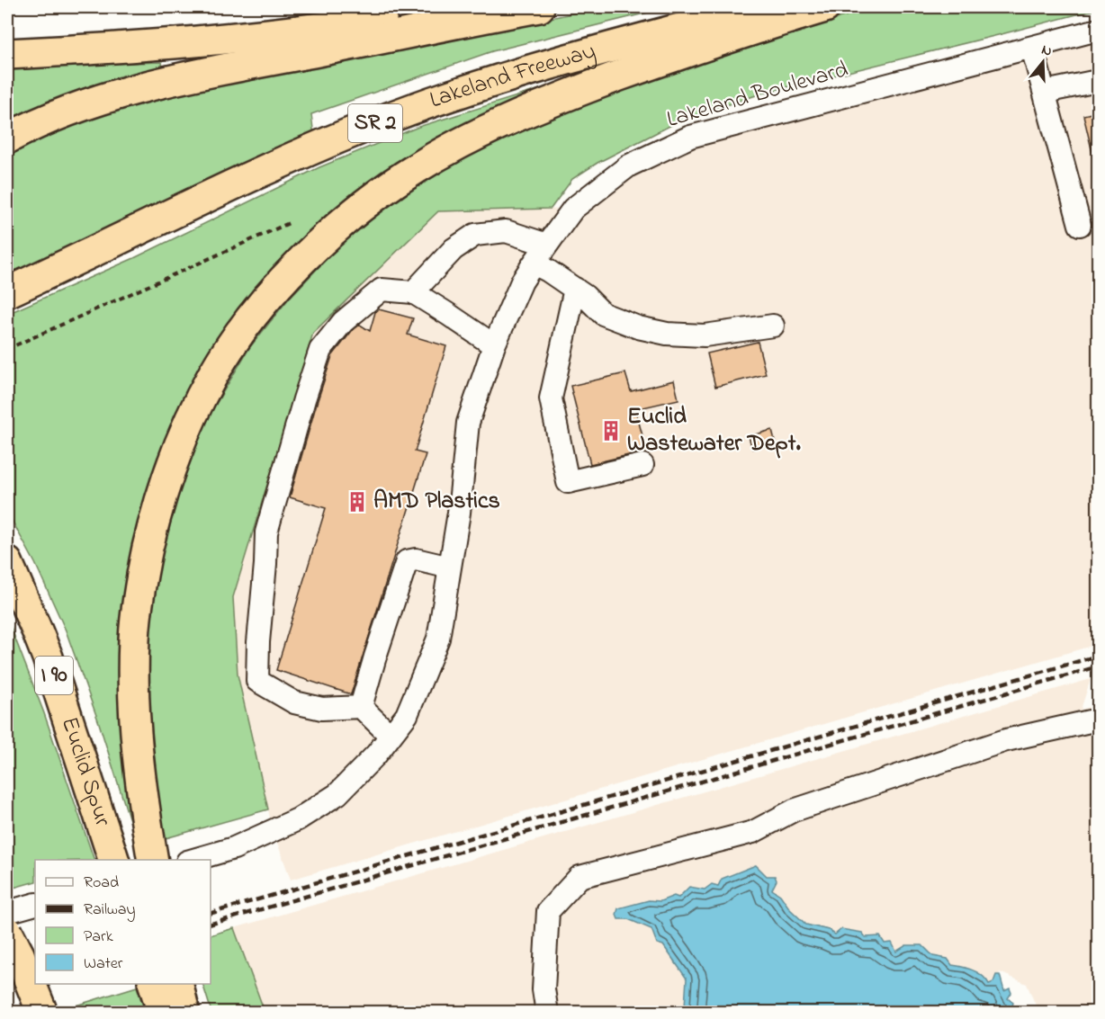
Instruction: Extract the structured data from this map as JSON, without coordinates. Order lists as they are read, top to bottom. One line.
{"streets":{"highway":["Lakeland Freeway","SR 2","I 90","Euclid Spur"],"street":["Lakeland Boulevard"]},"places":{"building":["Euclid Wastewater Dept.","AMD Plastics"]},"legend":["Road","Railway","Park","Water"],"north":"top"}
